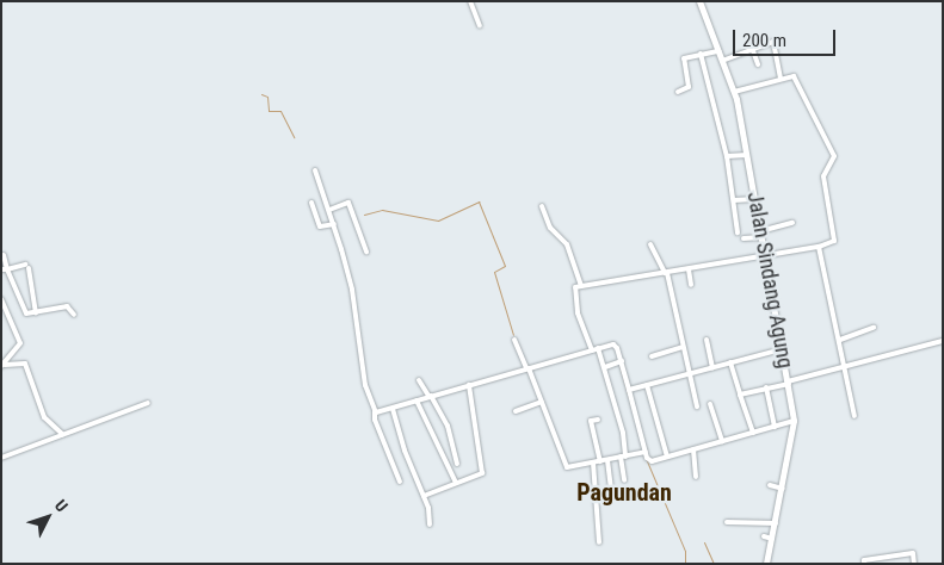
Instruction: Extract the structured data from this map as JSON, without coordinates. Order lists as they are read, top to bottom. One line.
{"streets":{"main road":["Jalan Sindang Agung"]},"districts":["Pagundan"],"scale_bar":"200 m","north":"top right"}
